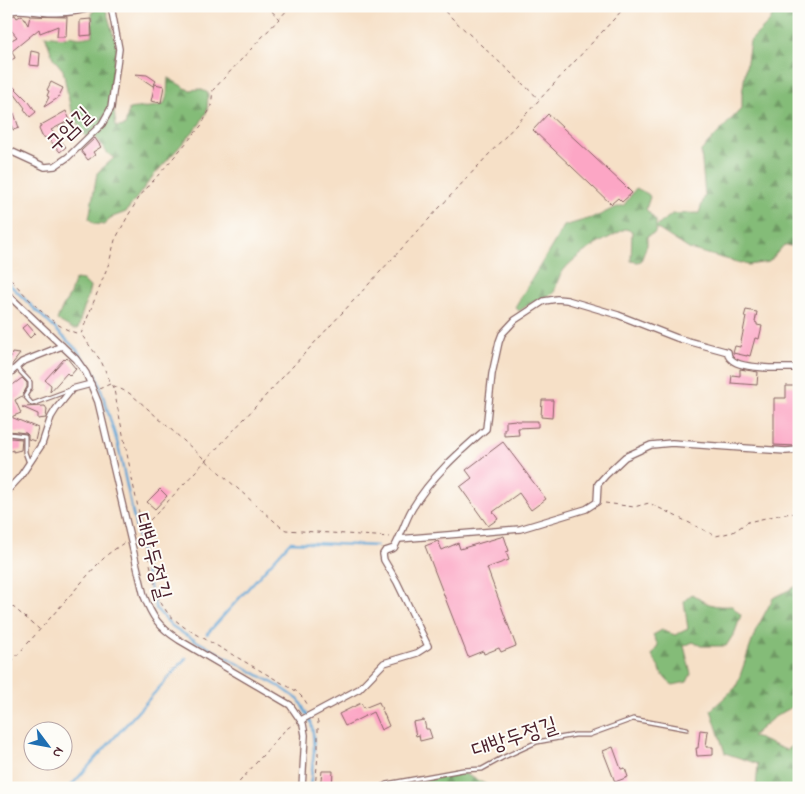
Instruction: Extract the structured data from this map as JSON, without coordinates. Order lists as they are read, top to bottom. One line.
{"streets":{"street":["구암길","대방두정길"]},"north":"bottom right"}
